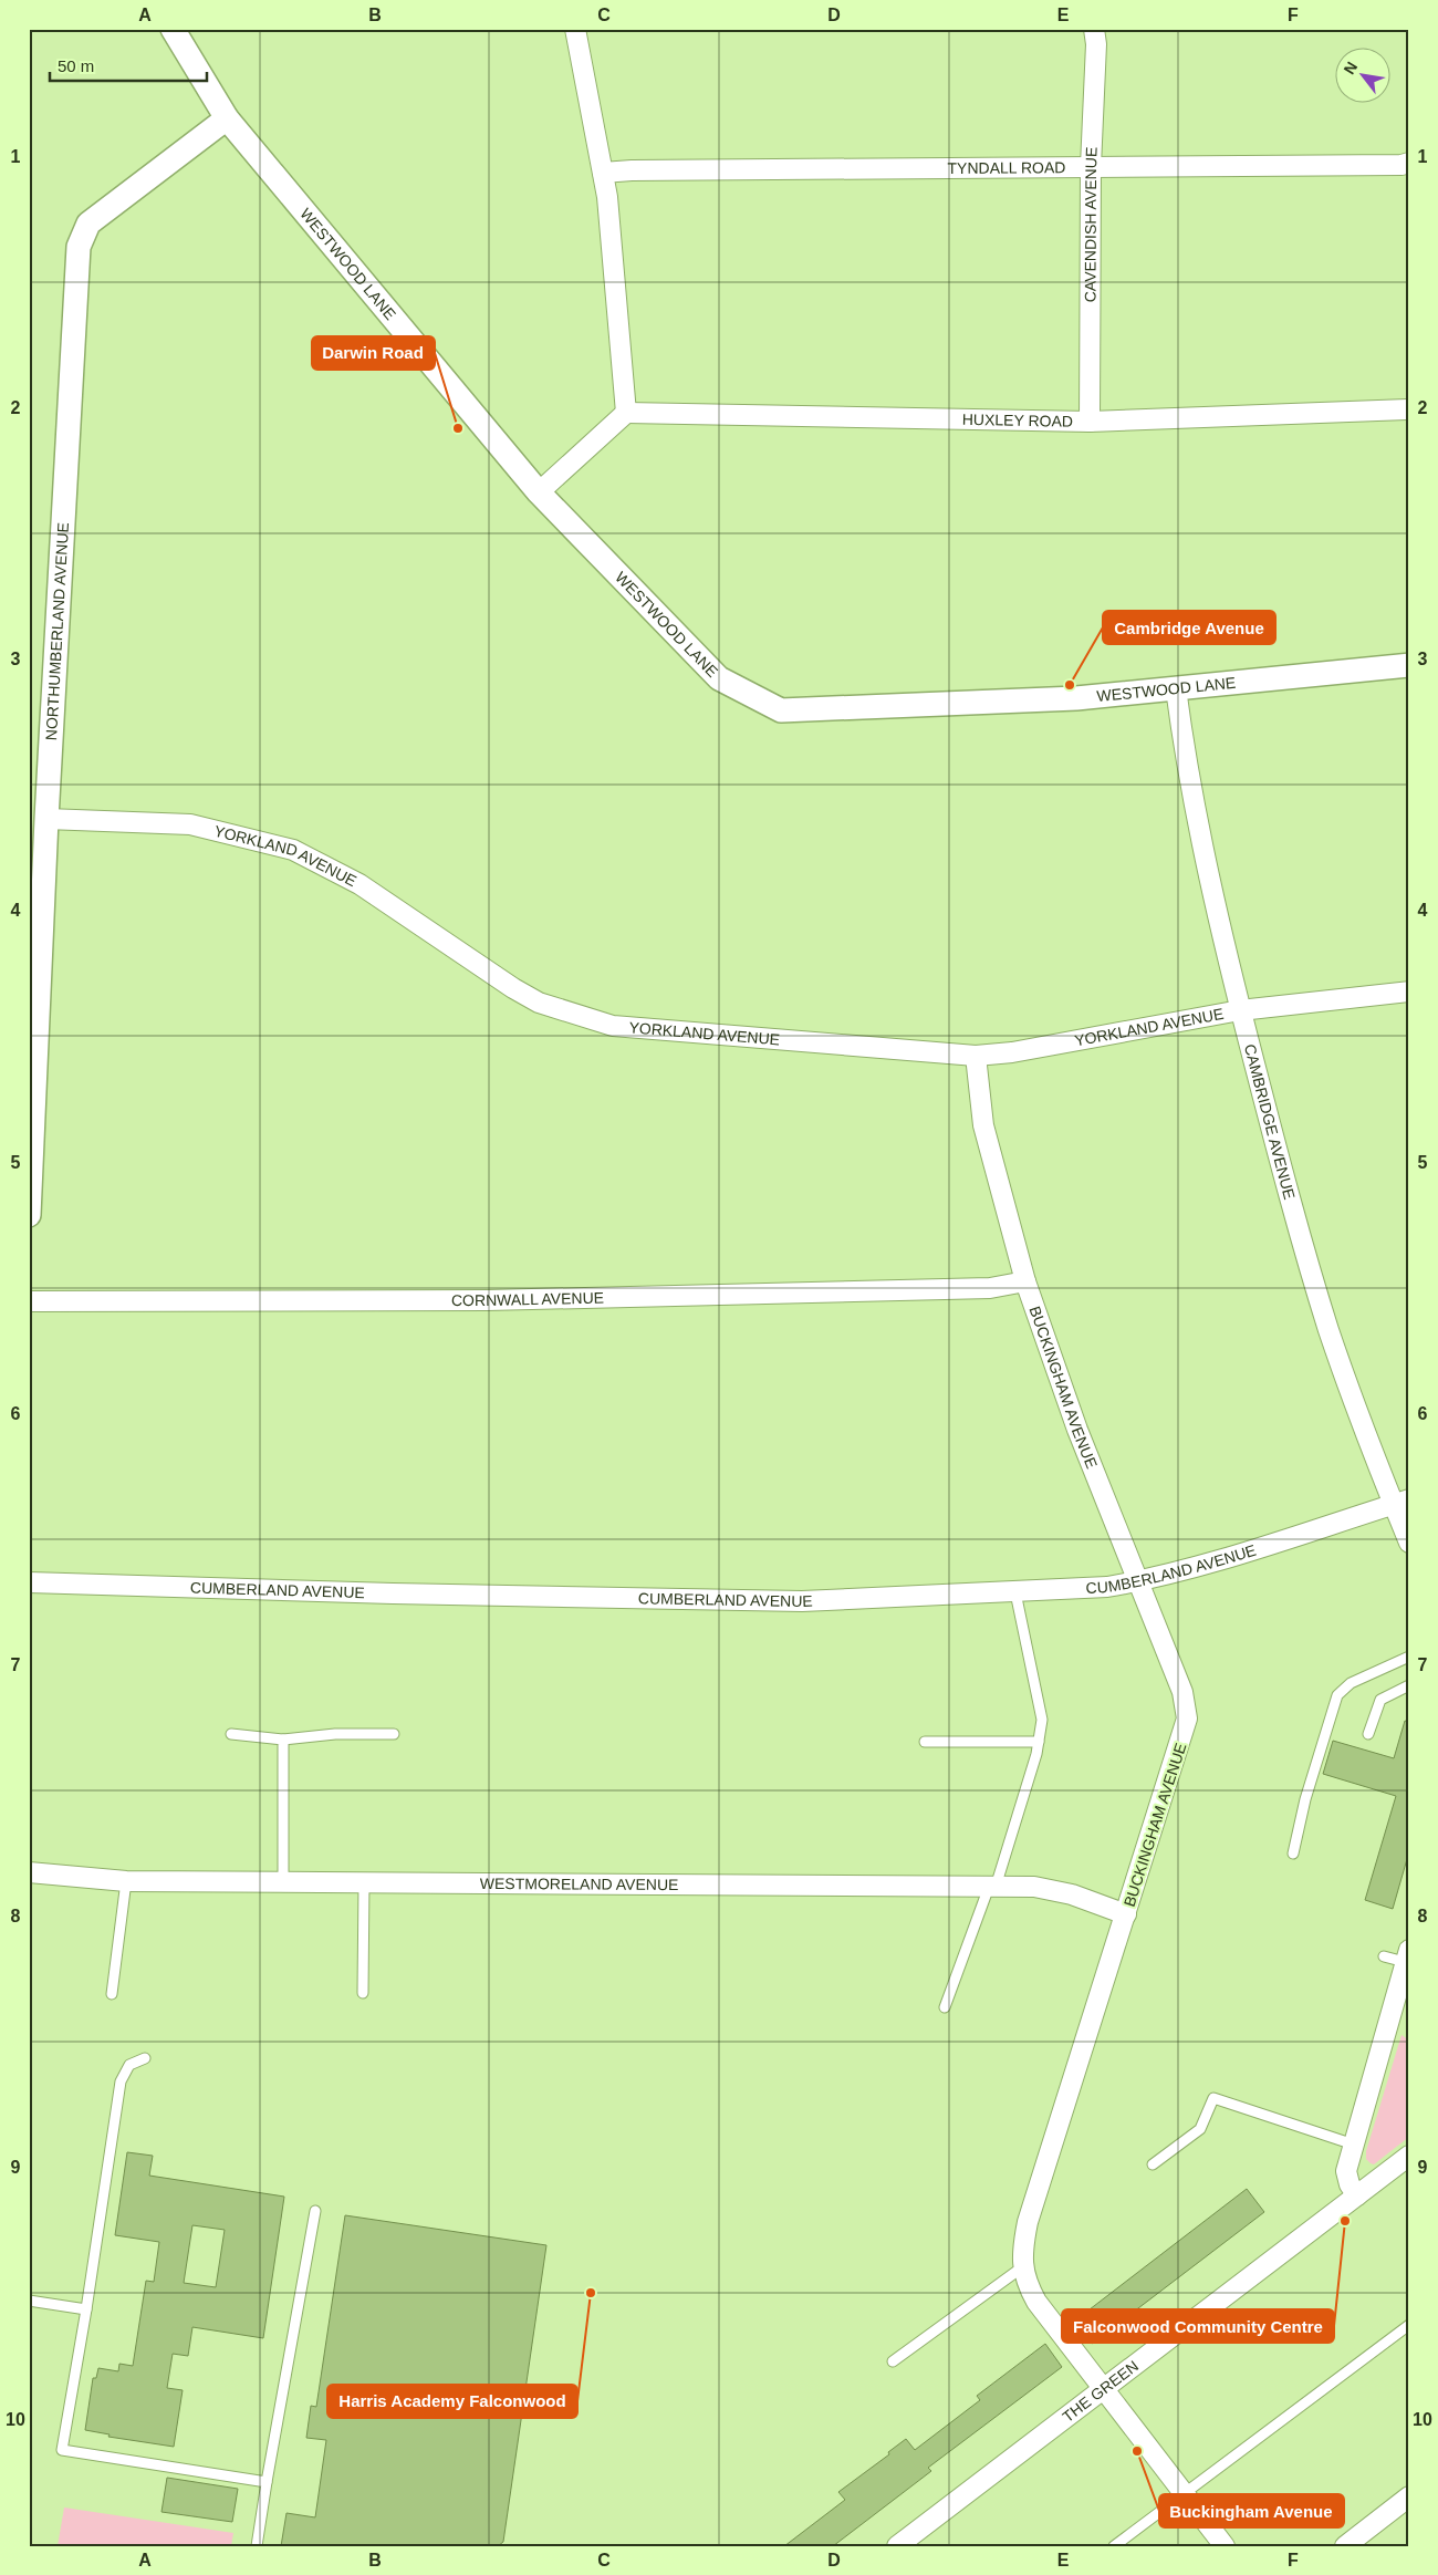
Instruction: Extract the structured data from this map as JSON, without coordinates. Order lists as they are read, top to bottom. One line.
{"streets":{"street":["TYNDALL ROAD","CAVENDISH AVENUE","WESTWOOD LANE","HUXLEY ROAD","NORTHUMBERLAND AVENUE","YORKLAND AVENUE","CAMBRIDGE AVENUE","CORNWALL AVENUE","BUCKINGHAM AVENUE","CUMBERLAND AVENUE","WESTMORELAND AVENUE","THE GREEN"]},"crossings":[["TYNDALL ROAD","CAVENDISH AVENUE"],["CAVENDISH AVENUE","HUXLEY ROAD"],["WESTWOOD LANE","NORTHUMBERLAND AVENUE"],["WESTWOOD LANE","CAMBRIDGE AVENUE"],["NORTHUMBERLAND AVENUE","YORKLAND AVENUE"],["YORKLAND AVENUE","CAMBRIDGE AVENUE"],["YORKLAND AVENUE","BUCKINGHAM AVENUE"],["CAMBRIDGE AVENUE","CUMBERLAND AVENUE"],["CORNWALL AVENUE","BUCKINGHAM AVENUE"],["BUCKINGHAM AVENUE","CUMBERLAND AVENUE"],["BUCKINGHAM AVENUE","WESTMORELAND AVENUE"],["BUCKINGHAM AVENUE","THE GREEN"]],"places":["Darwin Road","Cambridge Avenue","Falconwood Community Centre","Harris Academy Falconwood","Buckingham Avenue"],"scale_bar":"50 m","north":"top left","grid":{"columns":["A","B","C","D","E","F"],"rows":["1","2","3","4","5","6","7","8","9","10"]}}
